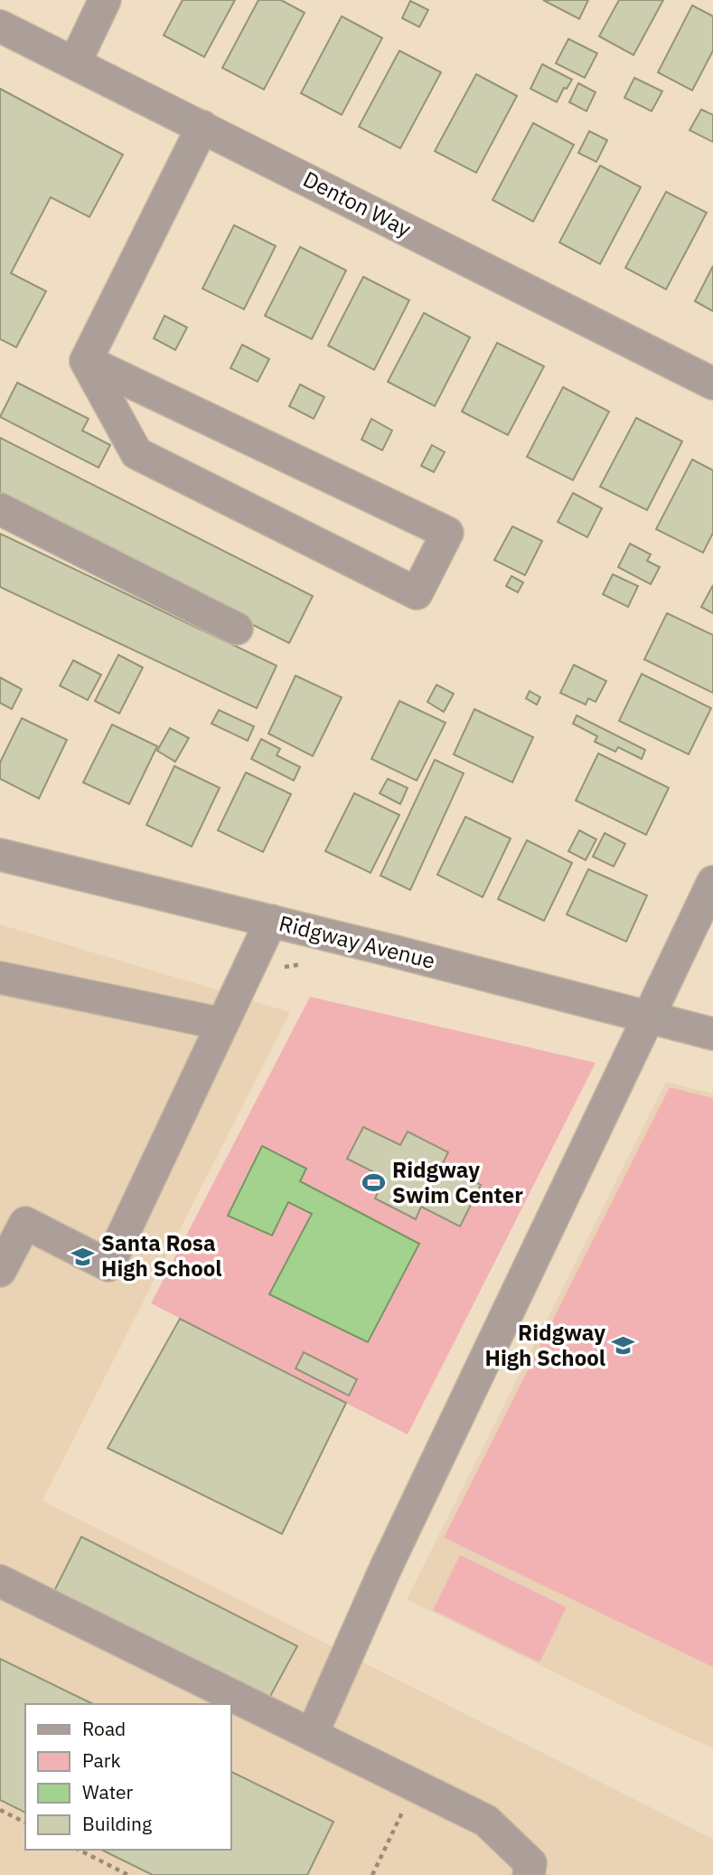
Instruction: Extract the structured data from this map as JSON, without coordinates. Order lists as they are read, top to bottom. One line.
{"streets":{"street":["Denton Way","Ridgway Avenue"]},"places":{"sports":["Ridgway Swim Center"],"school or university":["Santa Rosa High School","Ridgway High School"]},"legend":["Road","Park","Water","Building"]}
